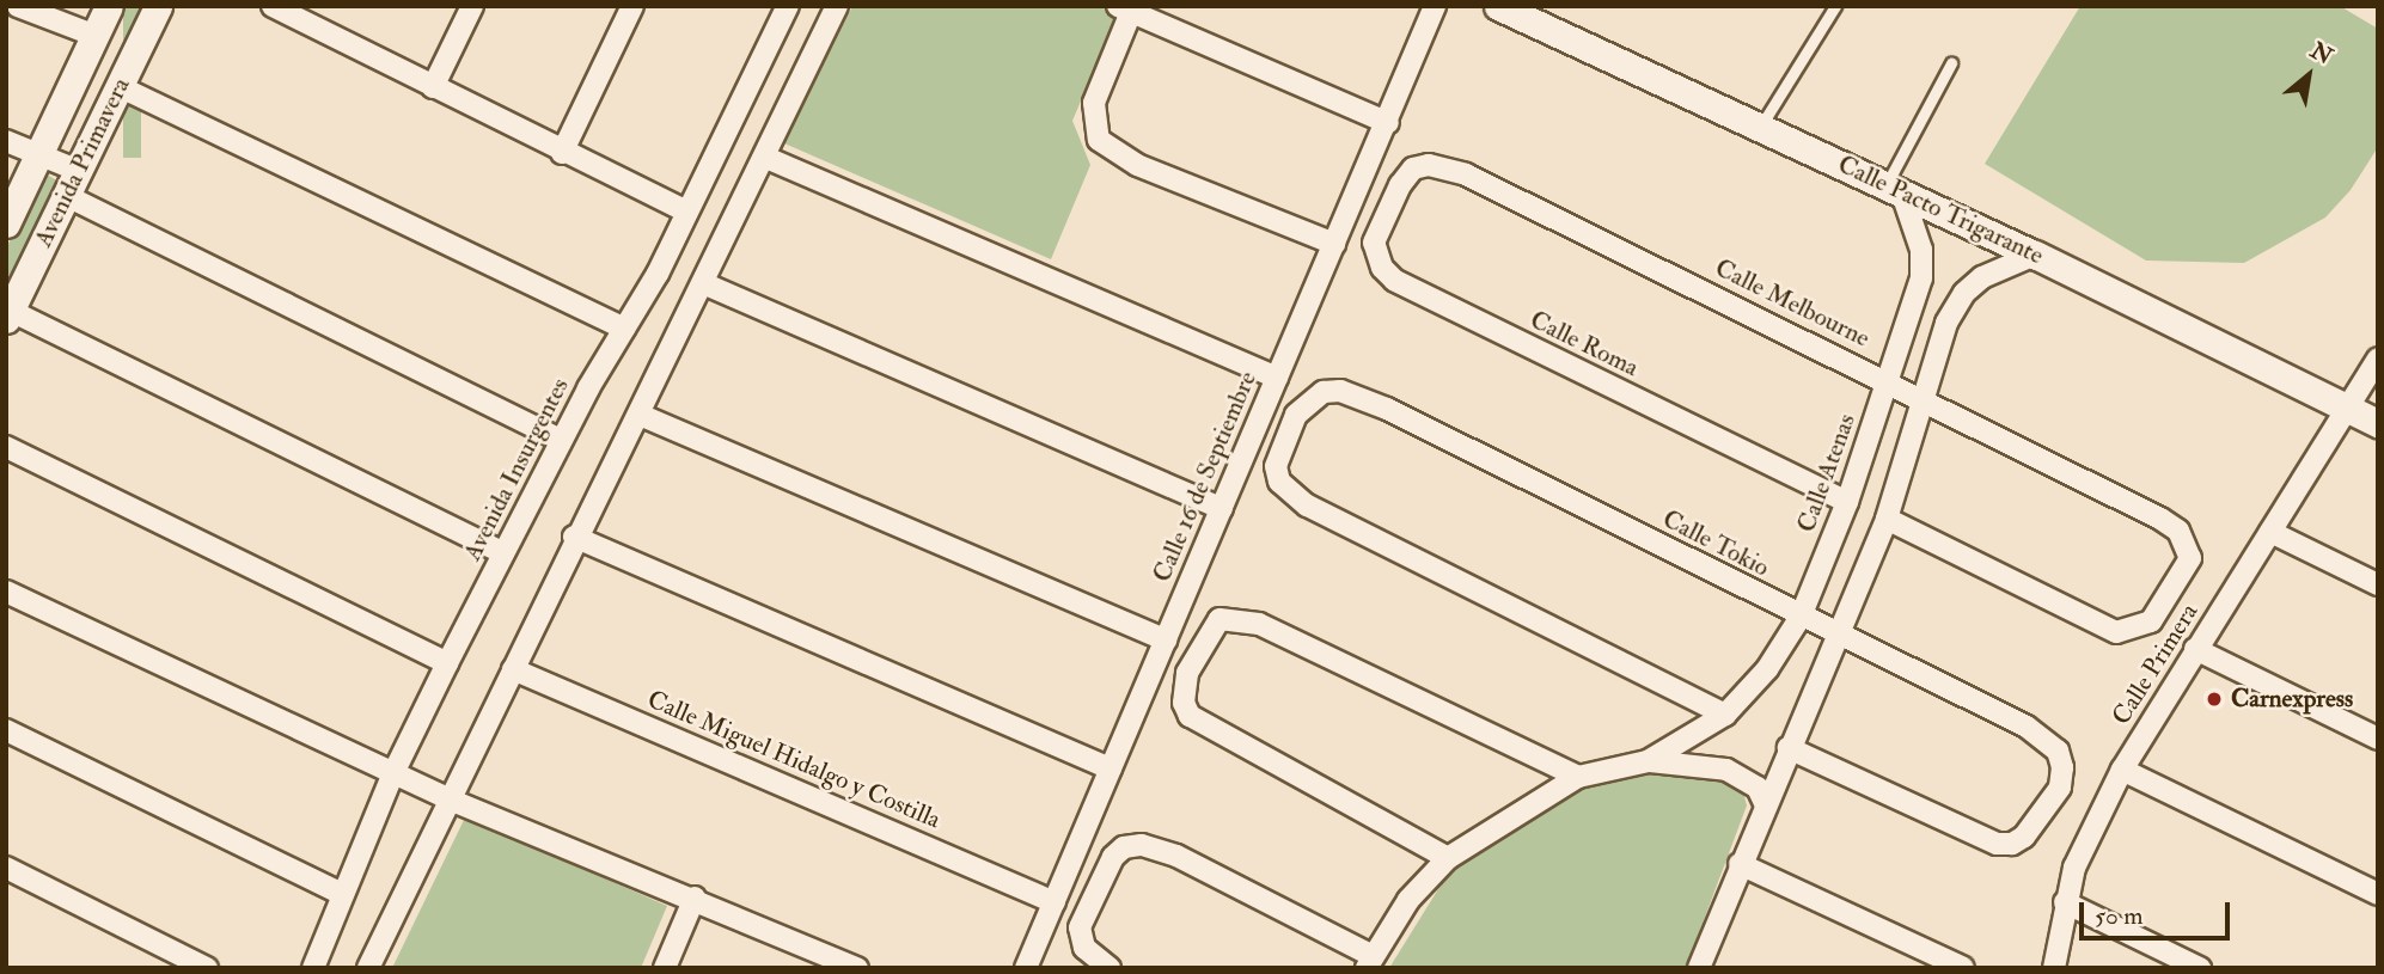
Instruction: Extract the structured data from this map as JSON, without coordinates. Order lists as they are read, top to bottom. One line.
{"streets":{"street":["Avenida Primavera","Calle Pacto Trigarante","Calle Melbourne","Calle Roma","Avenida Insurgentes","Calle Atenas","Calle 16 de Septiembre","Calle Tokio","Calle Primera","Calle Miguel Hidalgo y Costilla"]},"crossings":[["Calle Pacto Trigarante","Calle Atenas"],["Calle Pacto Trigarante","Calle Primera"],["Calle Melbourne","Calle Roma"],["Calle Melbourne","Calle Atenas"],["Calle Roma","Calle Atenas"],["Calle Atenas","Calle Tokio"],["Calle 16 de Septiembre","Calle Miguel Hidalgo y Costilla"]],"places":["Carnexpress"],"scale_bar":"50 m","north":"top right"}
